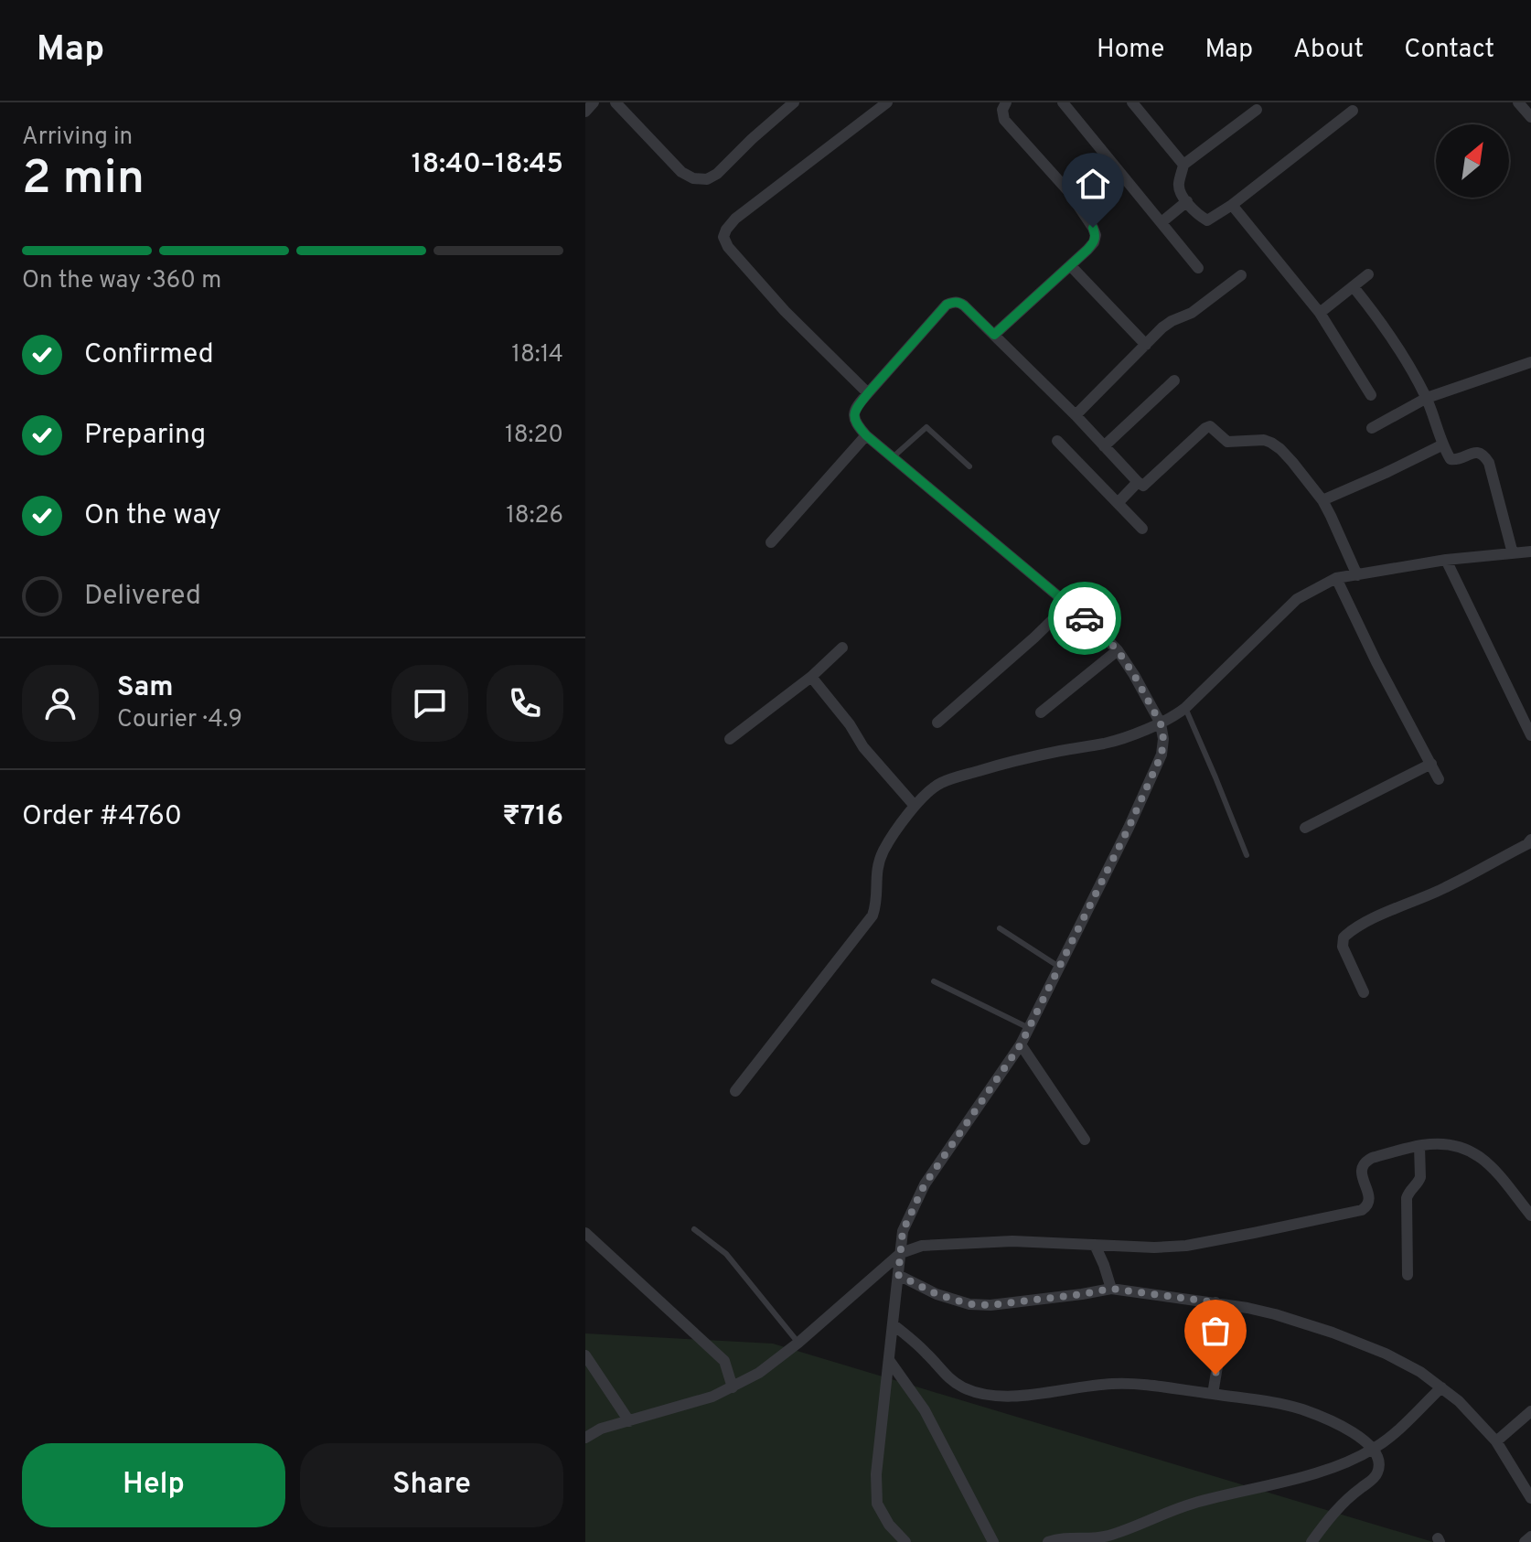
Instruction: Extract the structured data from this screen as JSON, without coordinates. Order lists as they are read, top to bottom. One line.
{"north":"top right","page":{"header":"Map","nav":["Home","Map","About","Contact"],"heading":["2 min","Arriving in","18:40–18:45"],"panel":["Sam","Courier · 4.9","Order #4760","₹716"],"bar":"On the way · 360 m","list":[["Confirmed","18:14"],["Preparing","18:20"],["On the way","18:26"],"Delivered"],"buttons":["Help","Share"]}}
